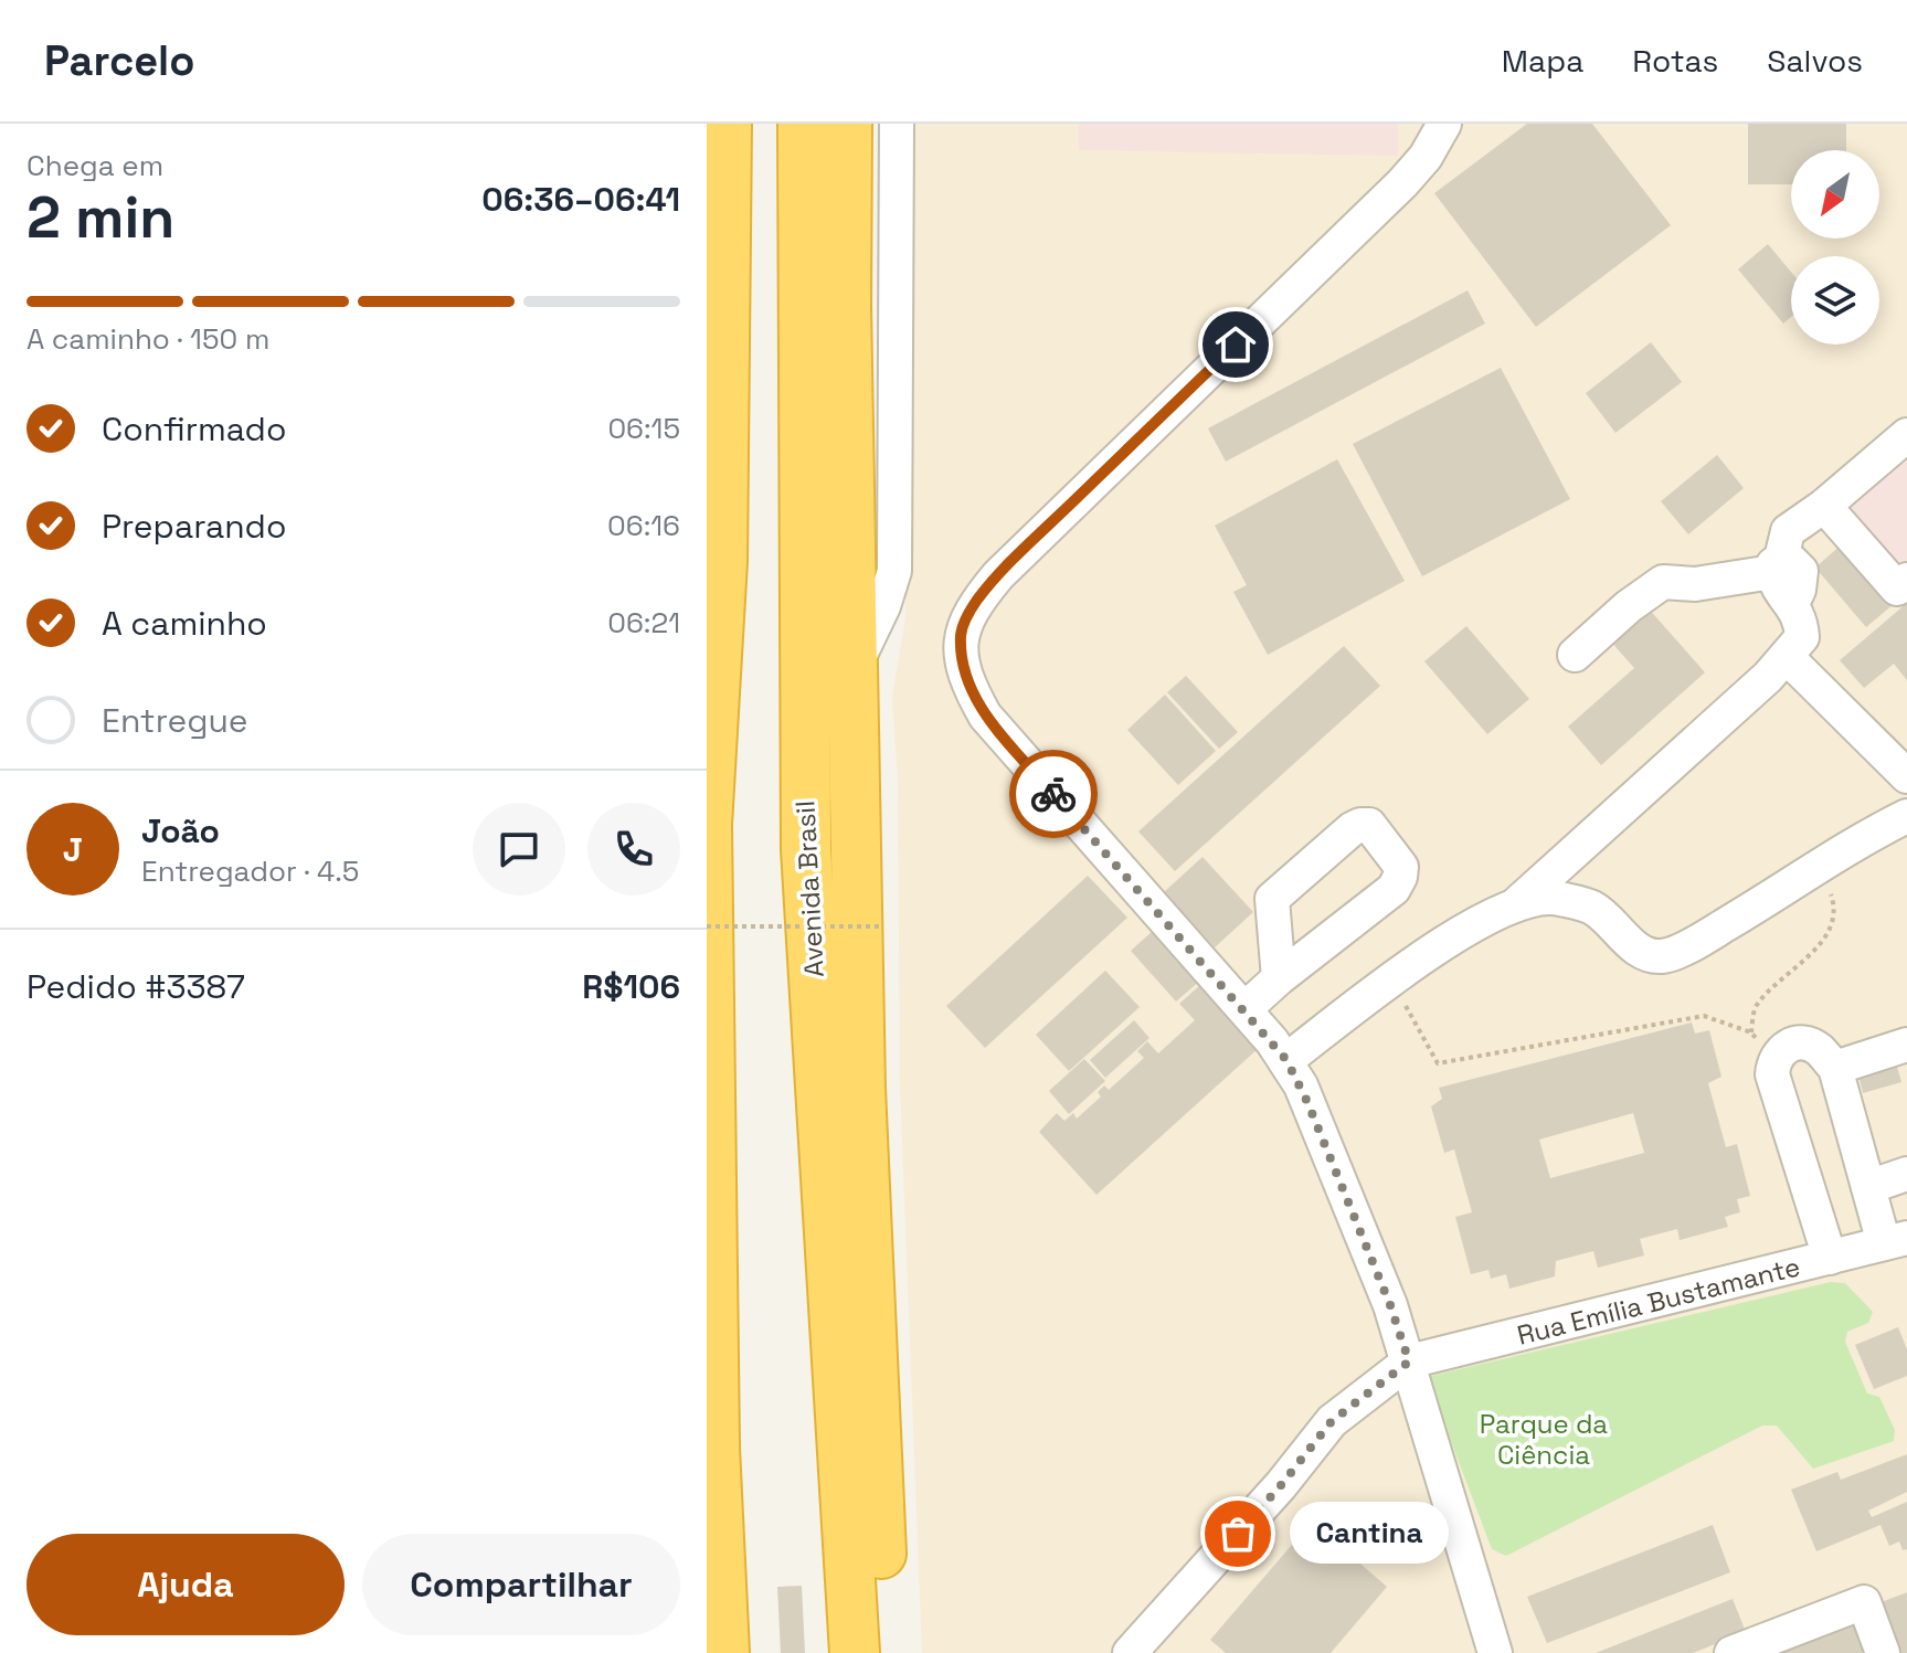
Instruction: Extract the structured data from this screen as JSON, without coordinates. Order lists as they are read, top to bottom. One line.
{"streets":{"highway":["Avenida Brasil"],"lane":["Rua Emília Bustamante"]},"parks":["Parque da Ciência"],"places":["Cantina"],"north":"bottom left","page":{"header":"Parcelo","nav":["Mapa","Rotas","Salvos"],"heading":["2 min","Chega em","06:36–06:41"],"panel":["João","Entregador · 4.5","Pedido #3387","R$106"],"bar":"A caminho · 150 m","list":[["Confirmado","06:15"],["Preparando","06:16"],["A caminho","06:21"],"Entregue"],"round":"J","bubble":"Cantina","buttons":["Ajuda","Compartilhar"]}}
